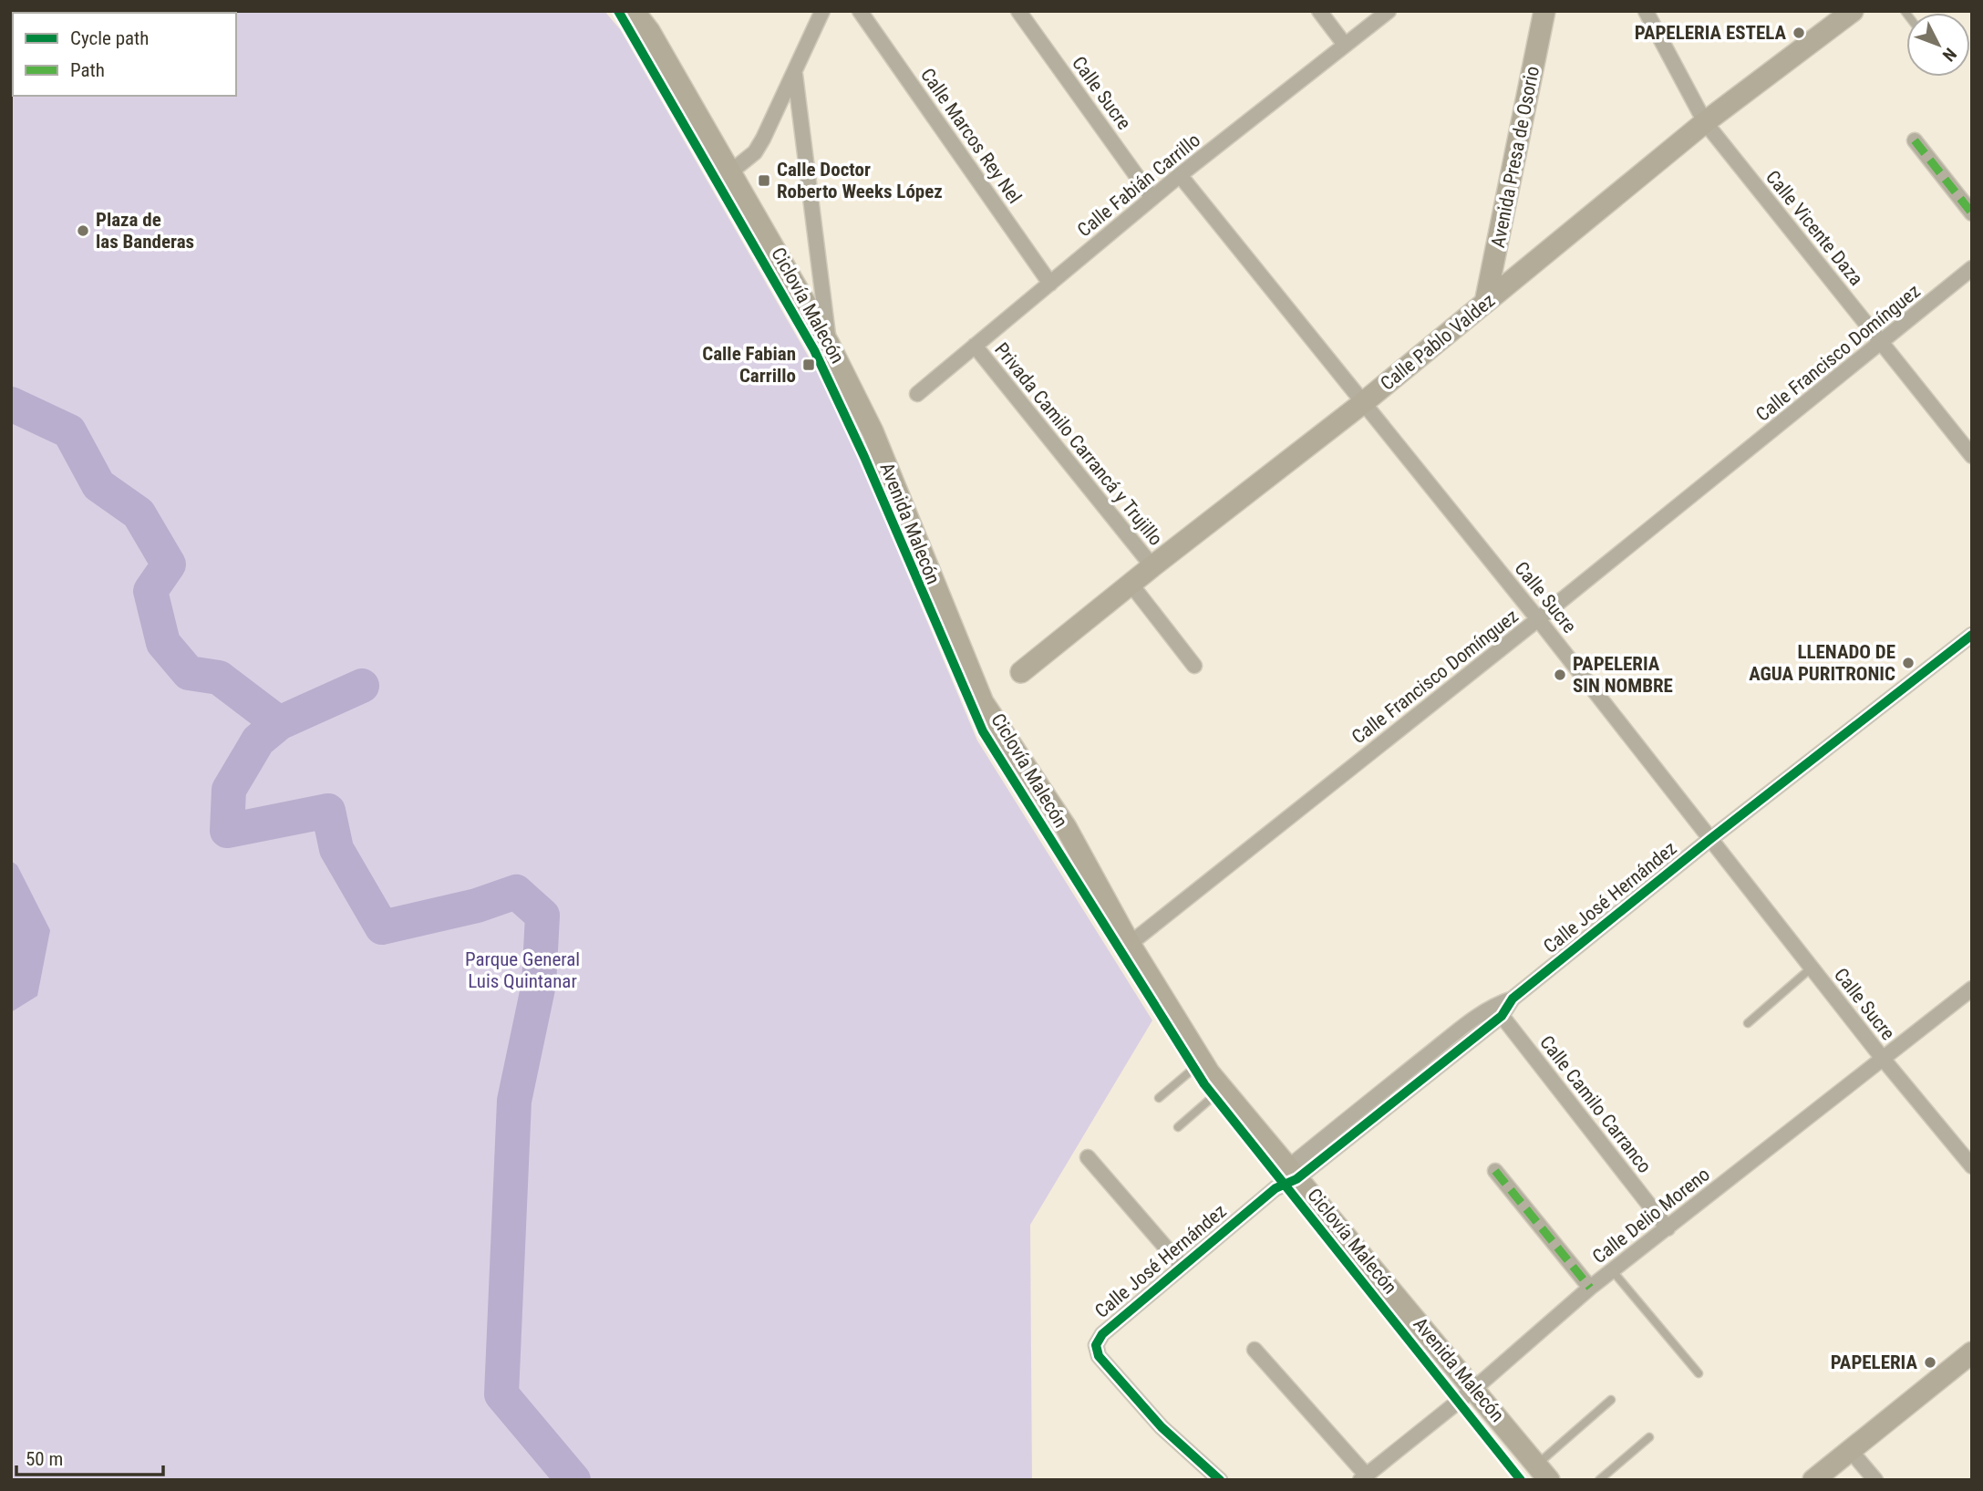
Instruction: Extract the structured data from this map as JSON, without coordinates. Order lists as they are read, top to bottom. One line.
{"streets":{"main road":["Avenida Presa de Osorio","Calle Pablo Valdez","Avenida Malecón"],"street":["Calle Sucre","Calle Marcos Rey Nel","Calle Fabián Carrillo","Calle Vicente Daza","Calle Francisco Domínguez","Privada Camilo Carrancá y Trujillo","Calle José Hernández","Calle Camilo Carranco","Calle Delio Moreno"],"cycle path":["Ciclovía Malecón"]},"crossings":[["Calle Sucre","Calle Fabián Carrillo"],["Calle Sucre","Calle Pablo Valdez"],["Calle Sucre","Calle Francisco Domínguez"],["Calle Sucre","Calle José Hernández"],["Calle Sucre","Calle Delio Moreno"],["Calle Marcos Rey Nel","Calle Fabián Carrillo"],["Avenida Presa de Osorio","Calle Pablo Valdez"],["Calle Fabián Carrillo","Privada Camilo Carrancá y Trujillo"],["Calle Vicente Daza","Calle Pablo Valdez"],["Calle Vicente Daza","Calle Francisco Domínguez"],["Calle Pablo Valdez","Privada Camilo Carrancá y Trujillo"],["Calle Francisco Domínguez","Avenida Malecón"],["Avenida Malecón","Calle José Hernández"],["Avenida Malecón","Calle Delio Moreno"],["Calle José Hernández","Calle Camilo Carranco"],["Calle Camilo Carranco","Calle Delio Moreno"]],"parks":["Parque General Luis Quintanar"],"places":{"other":["PAPELERIA ESTELA","Plaza de las Banderas","LLENADO DE AGUA PURITRONIC","PAPELERIA SIN NOMBRE","PAPELERIA"],"transit":["Calle Doctor Roberto Weeks López","Calle Fabian Carrillo"]},"legend":["Cycle path","Path"],"scale_bar":"50 m","north":"bottom right"}
